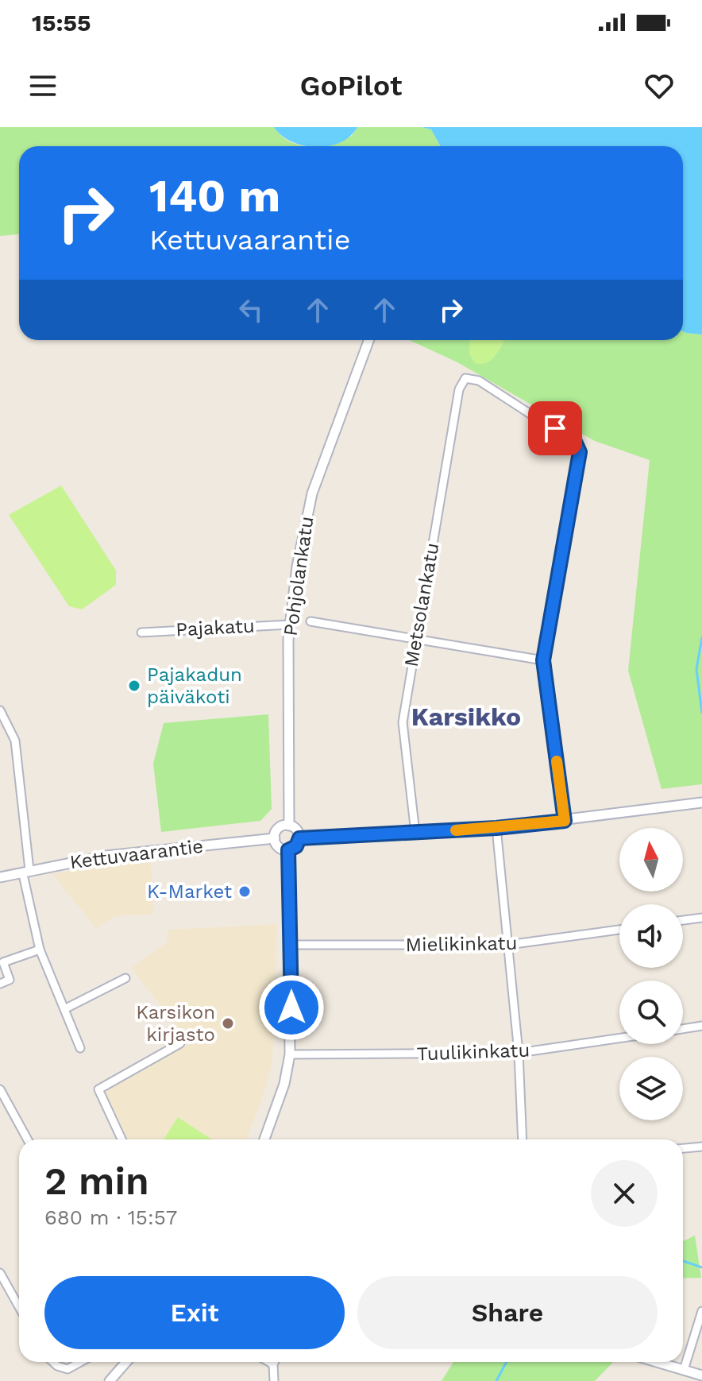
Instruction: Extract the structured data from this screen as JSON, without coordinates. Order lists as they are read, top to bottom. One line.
{"streets":{"street":["Pohjolankatu","Metsolankatu","Pajakatu","Kettuvaarantie","Mielikinkatu","Tuulikinkatu"]},"crossings":[["Pohjolankatu","Pajakatu"],["Pohjolankatu","Kettuvaarantie"]],"districts":["Karsikko"],"places":["Pajakadun päiväkoti","K-Market","Karsikon kirjasto"],"north":"top","page":{"status":"15:55","header":"GoPilot","turn":["140 m","Kettuvaarantie"],"heading":["2 min","680 m · 15:57"],"buttons":["Exit","Share"]}}
